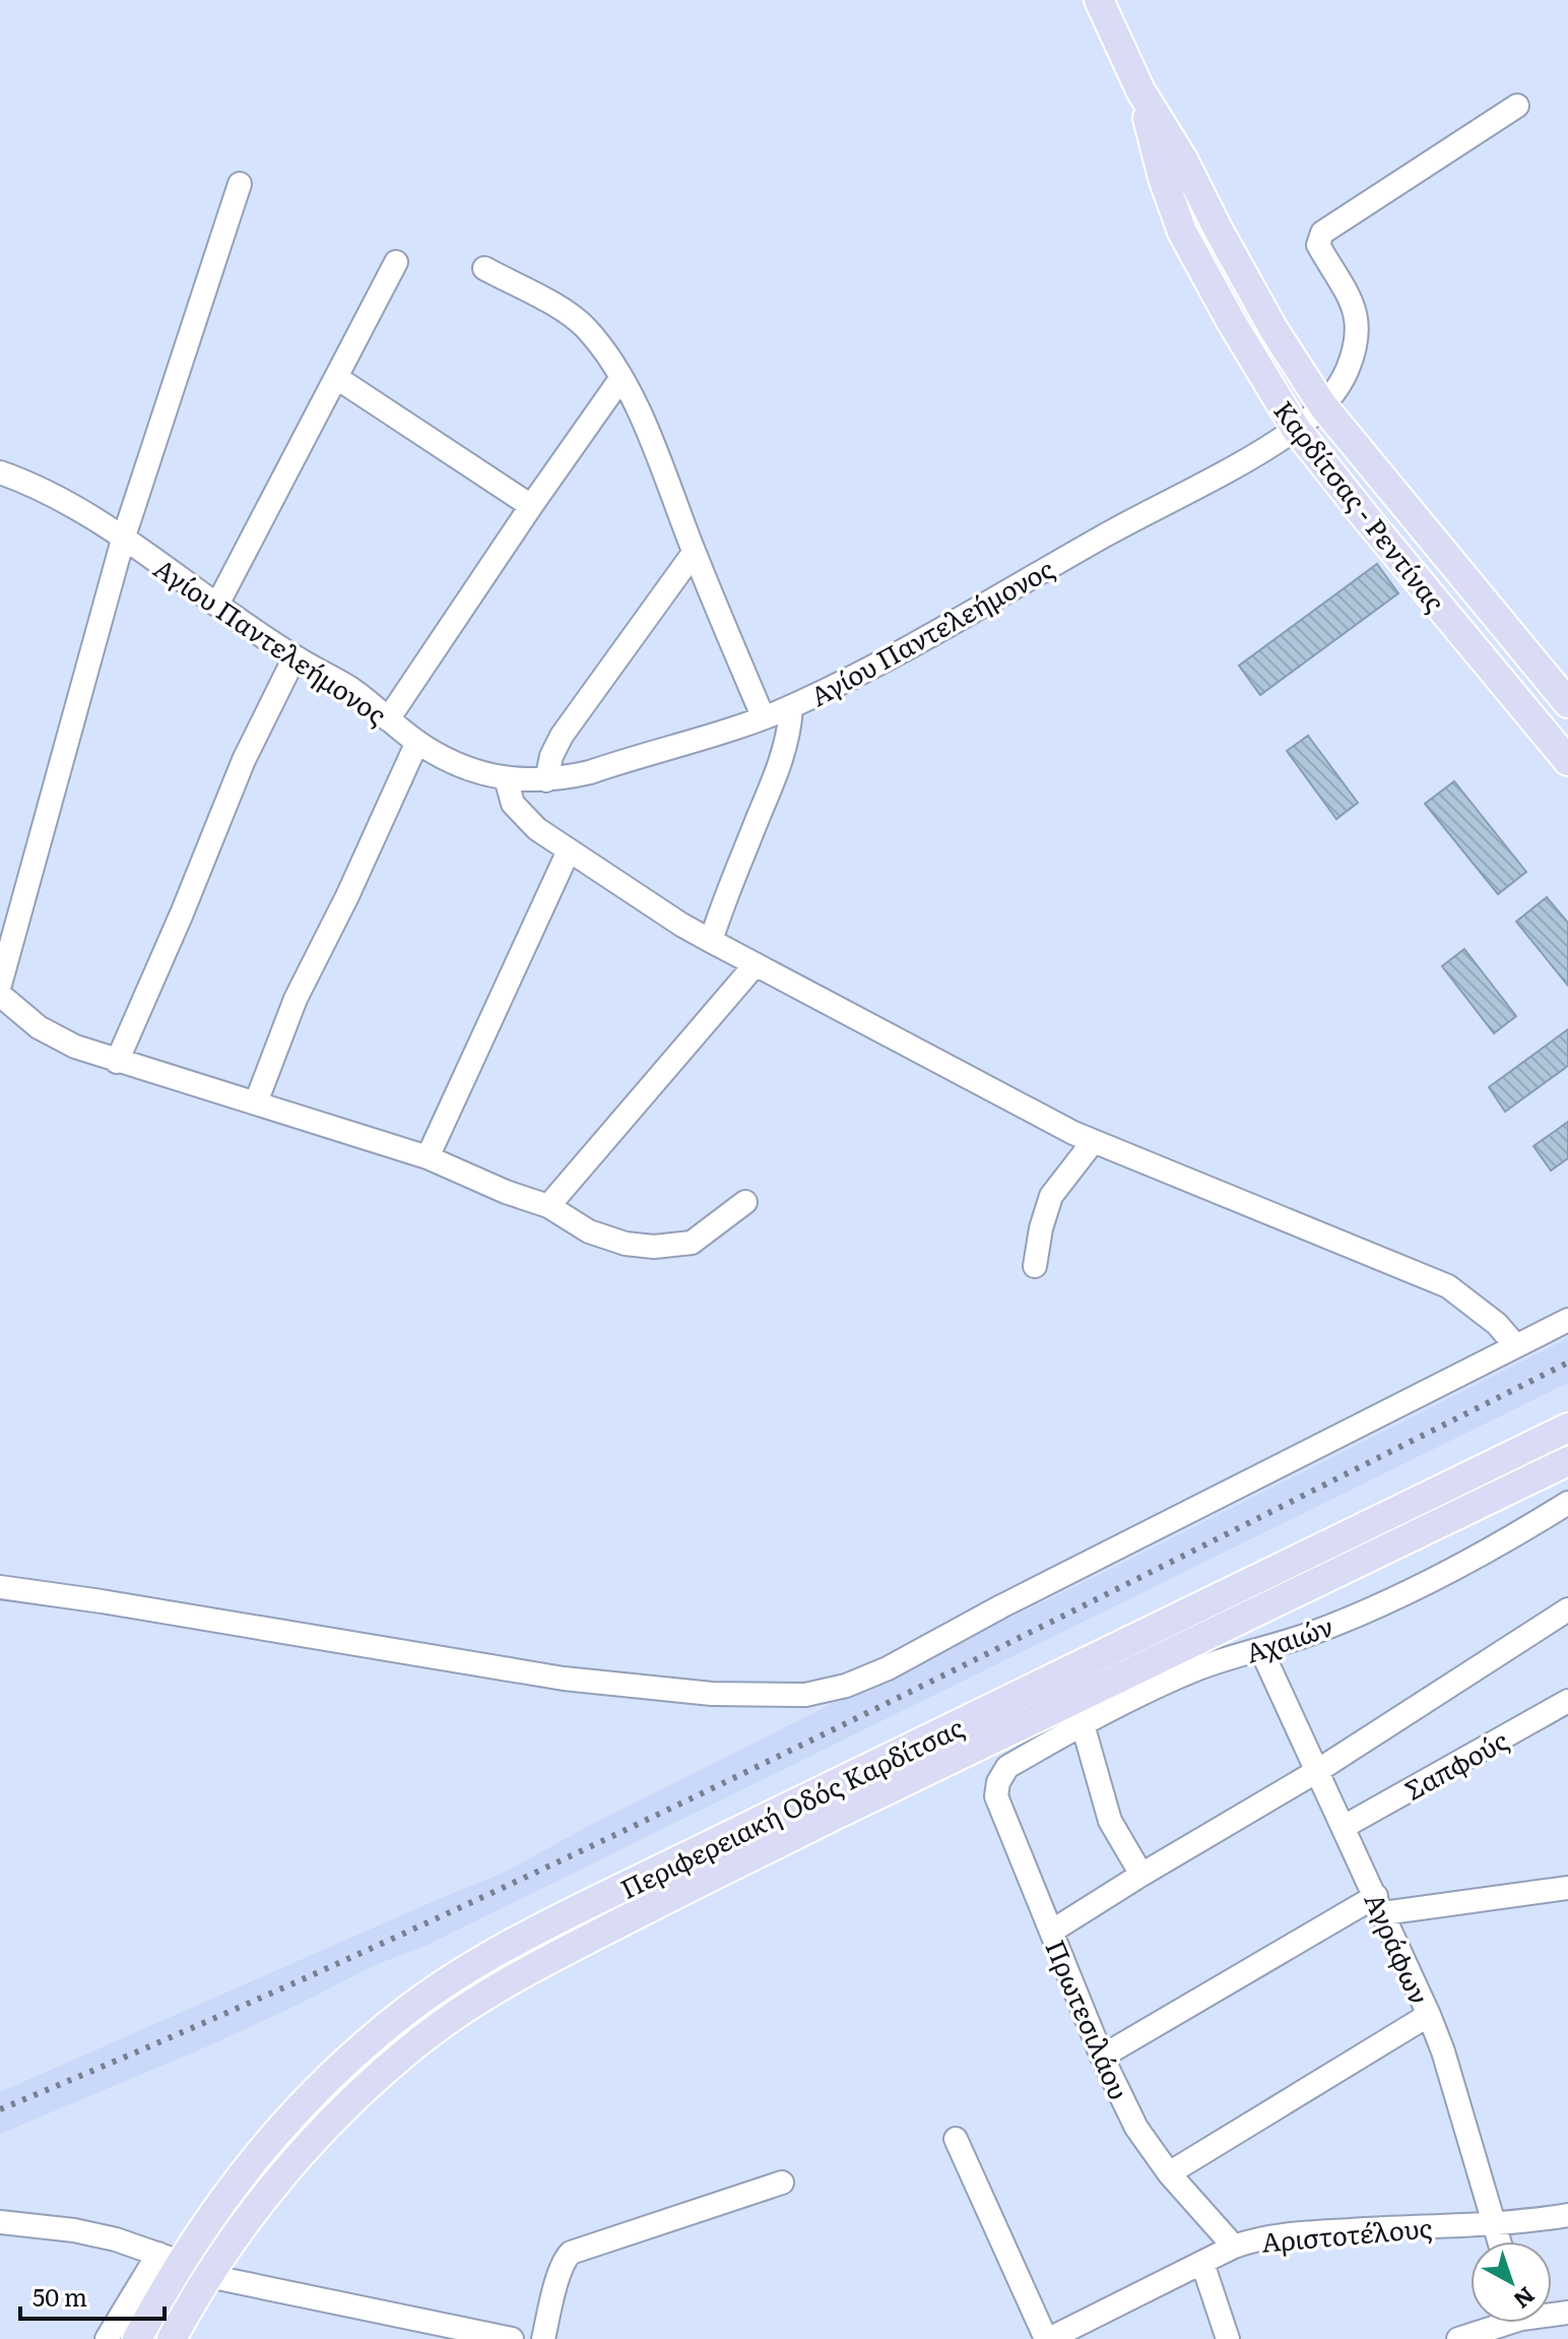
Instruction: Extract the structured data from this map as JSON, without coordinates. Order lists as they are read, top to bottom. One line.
{"streets":{"main road":["Καρδίτσας - Ρεντίνας","Περιφερειακή Οδός Καρδίτσας"],"street":["Αγίου Παντελεήμονος","Αχαιών","Σαπφούς","Αγράφων","Πρωτεσιλάου","Αριστοτέλους"]},"crossings":[["Καρδίτσας - Ρεντίνας","Αγίου Παντελεήμονος"],["Αχαιών","Αγράφων"],["Αχαιών","Πρωτεσιλάου"],["Σαπφούς","Αγράφων"],["Αγράφων","Αριστοτέλους"],["Πρωτεσιλάου","Αριστοτέλους"]],"scale_bar":"50 m","north":"bottom right"}
